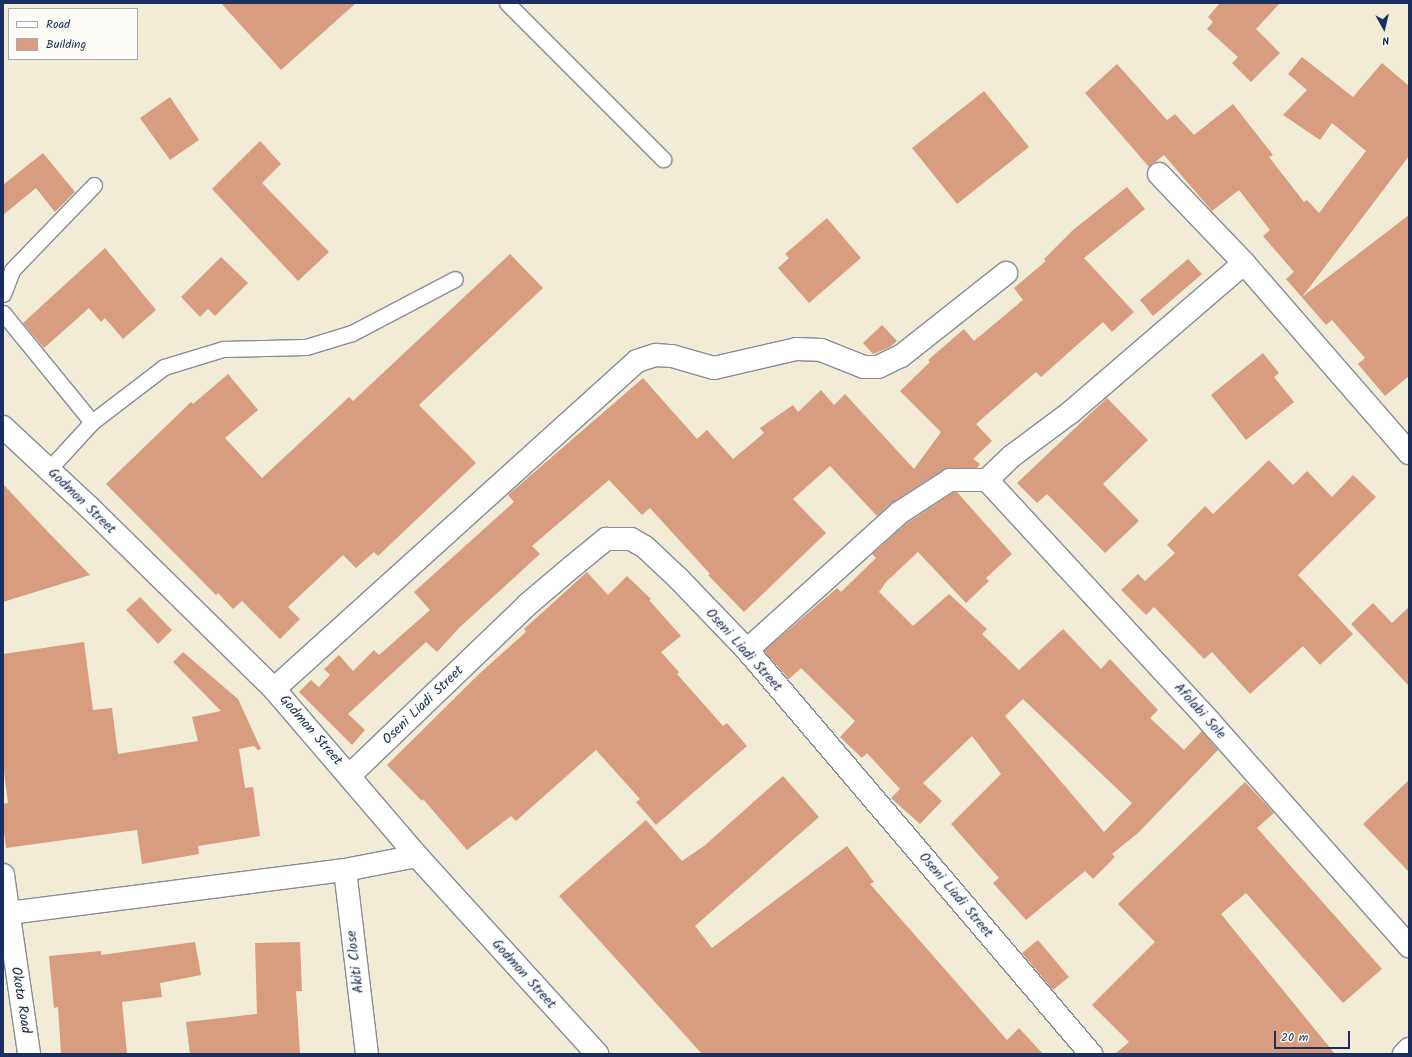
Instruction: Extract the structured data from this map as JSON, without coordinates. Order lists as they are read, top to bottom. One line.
{"streets":{"street":["Godmon Street","Oseni Liadi Street","Afolabi Sole","Akiti Close","Okota Road"]},"crossings":[["Godmon Street","Oseni Liadi Street"]],"legend":["Road","Building"],"scale_bar":"20 m","north":"bottom"}
